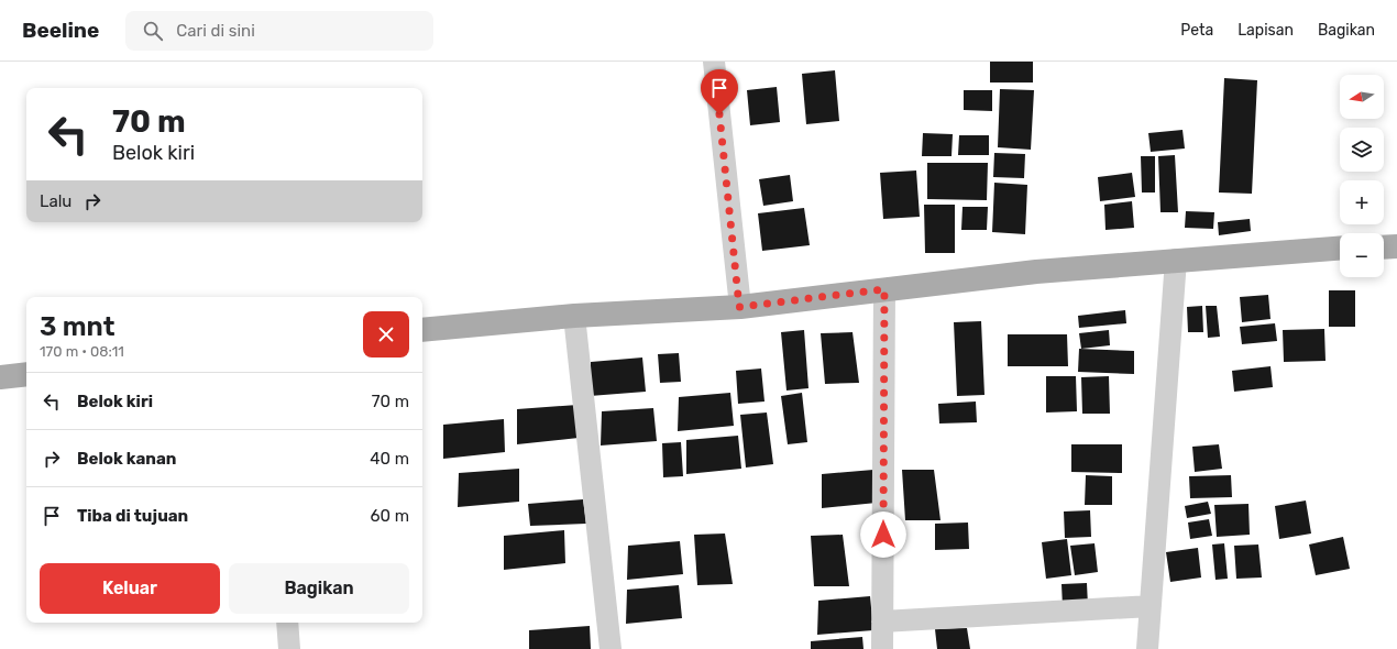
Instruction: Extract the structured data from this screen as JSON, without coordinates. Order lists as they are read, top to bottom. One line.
{"north":"left","page":{"header":"Beeline","search":"Cari di sini","nav":["Peta","Lapisan","Bagikan"],"map_buttons":["+","−"],"turn":["70 m","Belok kiri"],"then":"Lalu","heading":["3 mnt","170 m · 08:11"],"list":[{"name":"Belok kiri","value":"70 m"},{"name":"Belok kanan","value":"40 m"},{"name":"Tiba di tujuan","value":"60 m"}],"buttons":["Keluar","Bagikan"]}}
